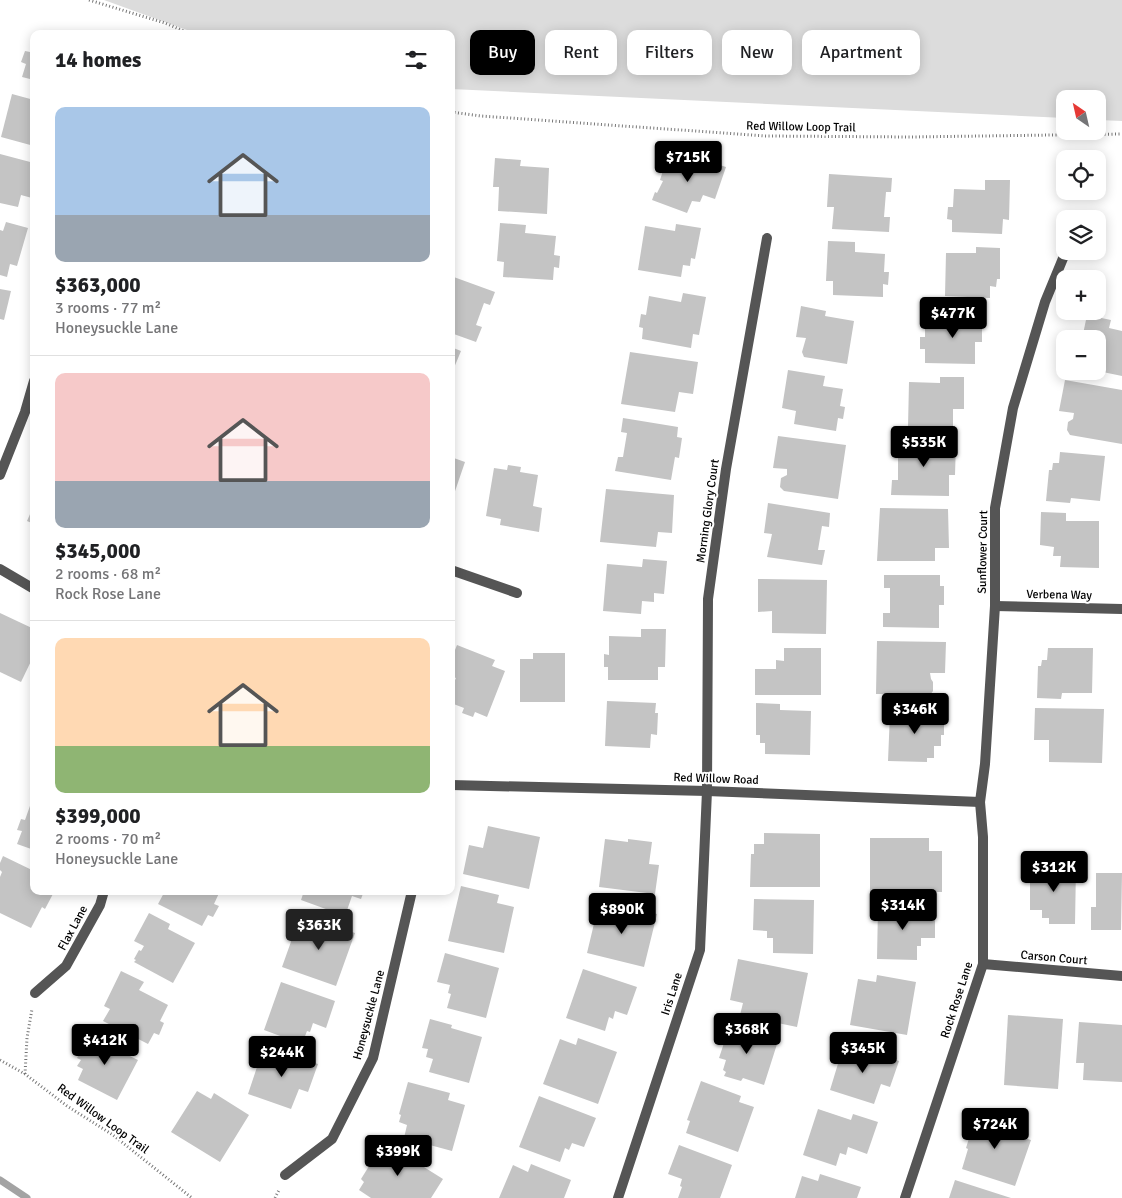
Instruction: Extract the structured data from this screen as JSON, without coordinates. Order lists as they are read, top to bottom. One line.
{"streets":{"street":["Morning Glory Court","Sunflower Court","Verbena Way","Red Willow Road","Flax Lane","Carson Court","Iris Lane","Rock Rose Lane","Honeysuckle Lane"],"path":["Red Willow Loop Trail"]},"crossings":[["Morning Glory Court","Red Willow Road"],["Morning Glory Court","Iris Lane"],["Sunflower Court","Verbena Way"],["Sunflower Court","Red Willow Road"],["Sunflower Court","Rock Rose Lane"],["Red Willow Road","Iris Lane"],["Red Willow Road","Rock Rose Lane"],["Carson Court","Rock Rose Lane"]],"north":"top left","page":{"chip":["Buy","Rent","Filters","New","Apartment"],"heading":"14 homes","map_buttons":["+","−"],"list":[{"name":"$363,000","note":"3 rooms · 77 m² · Honeysuckle Lane"},{"name":"$345,000","note":"2 rooms · 68 m² · Rock Rose Lane"},{"name":"$399,000","note":"2 rooms · 70 m² · Honeysuckle Lane"}],"price":["$715K","$477K","$535K","$346K","$312K","$314K","$890K","$363K","$368K","$412K","$345K","$244K","$724K","$399K"]}}
